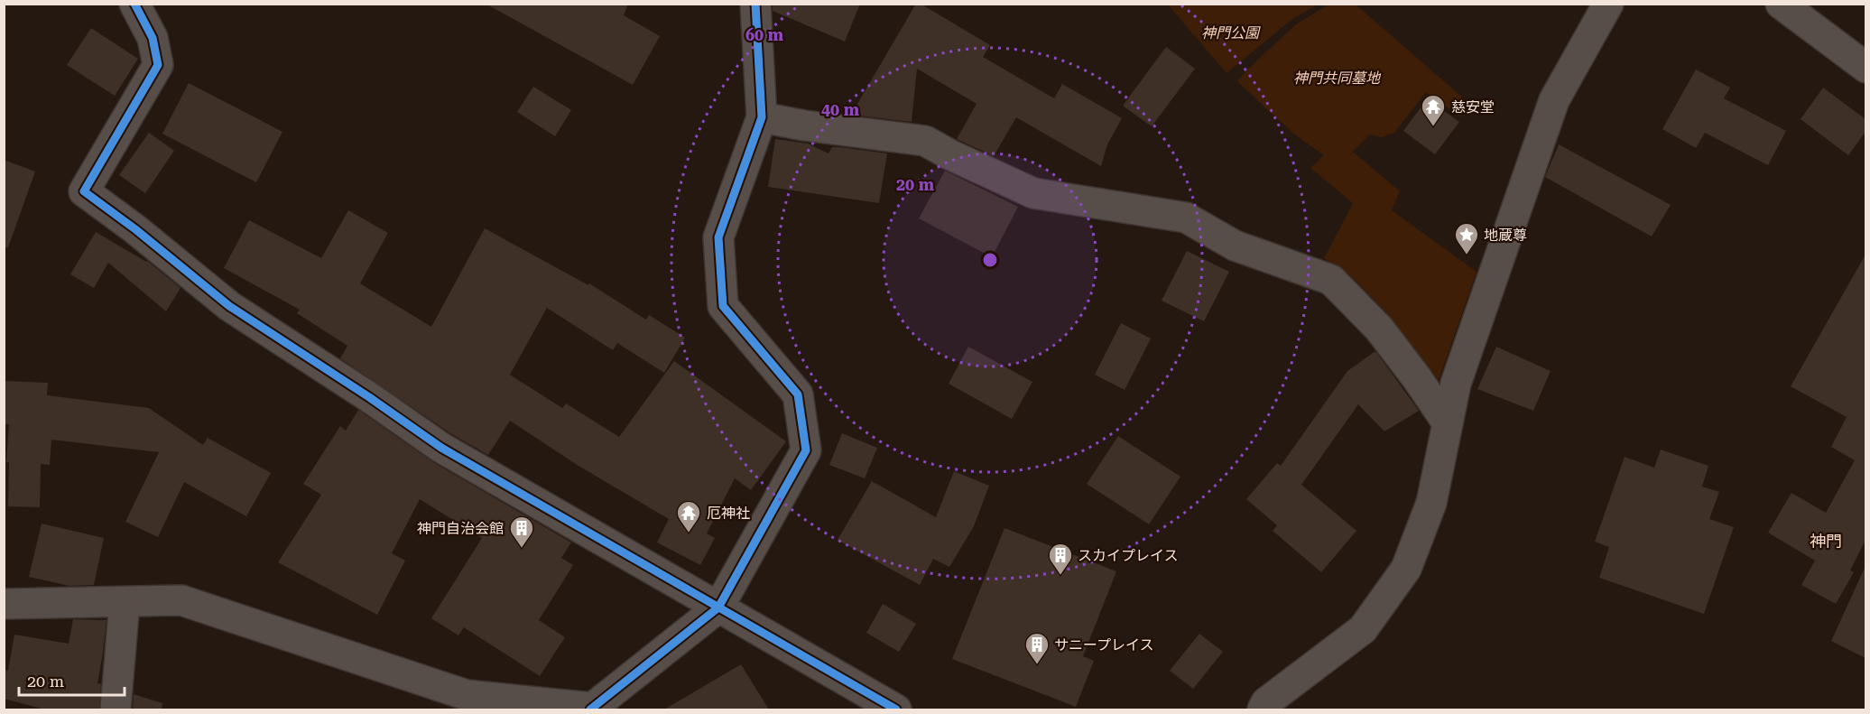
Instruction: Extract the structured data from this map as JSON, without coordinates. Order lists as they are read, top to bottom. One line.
{"districts":["神門"],"parks":["神門公園","神門共同墓地"],"places":{"temple":["慈安堂","厄神社"],"place":["地蔵尊"],"building":["神門自治会館","スカイプレイス","サニープレイス"]},"scale_bar":"20 m","rings":["60 m","40 m","20 m"]}
